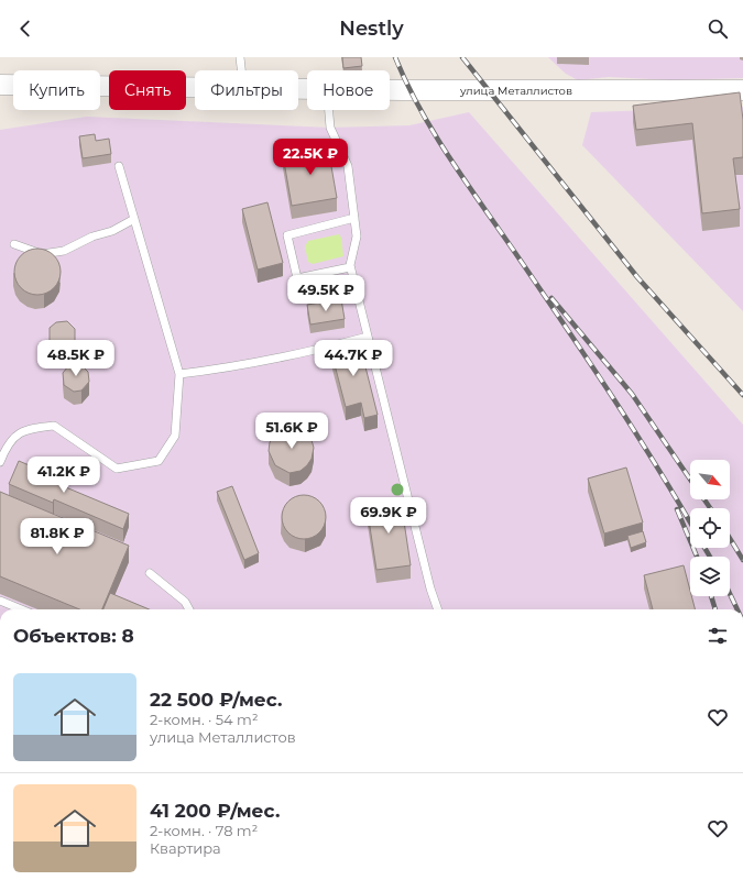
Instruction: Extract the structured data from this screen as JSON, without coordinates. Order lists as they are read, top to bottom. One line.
{"streets":{"street":["улица Металлистов"]},"north":"bottom right","page":{"header":"Nestly","chip":["Купить","Снять","Фильтры","Новое"],"price":["22.5K ₽","49.5K ₽","48.5K ₽","44.7K ₽","51.6K ₽","41.2K ₽","69.9K ₽","81.8K ₽"],"heading":"Объектов: 8","list":[{"name":"22 500 ₽/мес.","note":"2-комн. · 54 m² · улица Металлистов"},{"name":"41 200 ₽/мес.","note":"2-комн. · 78 m² · Квартира"}]}}
